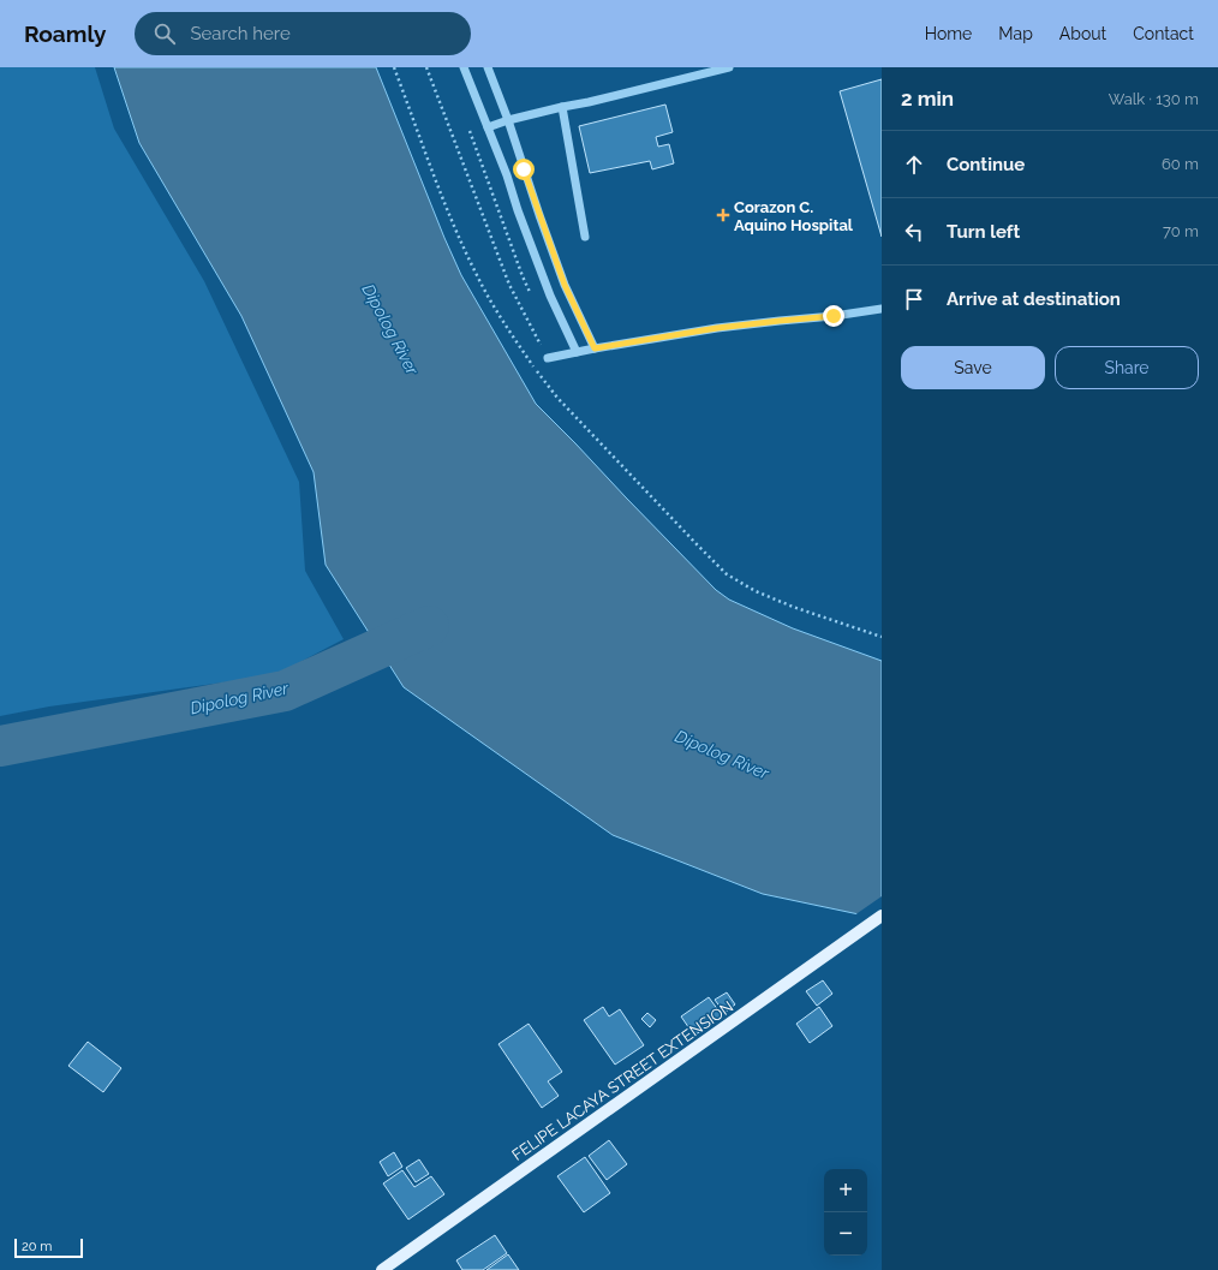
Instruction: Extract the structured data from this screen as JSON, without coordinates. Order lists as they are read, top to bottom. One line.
{"streets":{"main road":["FELIPE LACAYA STREET EXTENSION"]},"water":["Dipolog River"],"places":{"health":["Corazon C. Aquino Hospital"]},"scale_bar":"20 m","page":{"header":"Roamly","search":"Search here","nav":["Home","Map","About","Contact"],"heading":["2 min","Walk · 130 m"],"list":[["Continue","60 m"],["Turn left","70 m"],"Arrive at destination"],"buttons":["Save","Share"],"map_buttons":["+","−"],"scale":"20 m"}}
